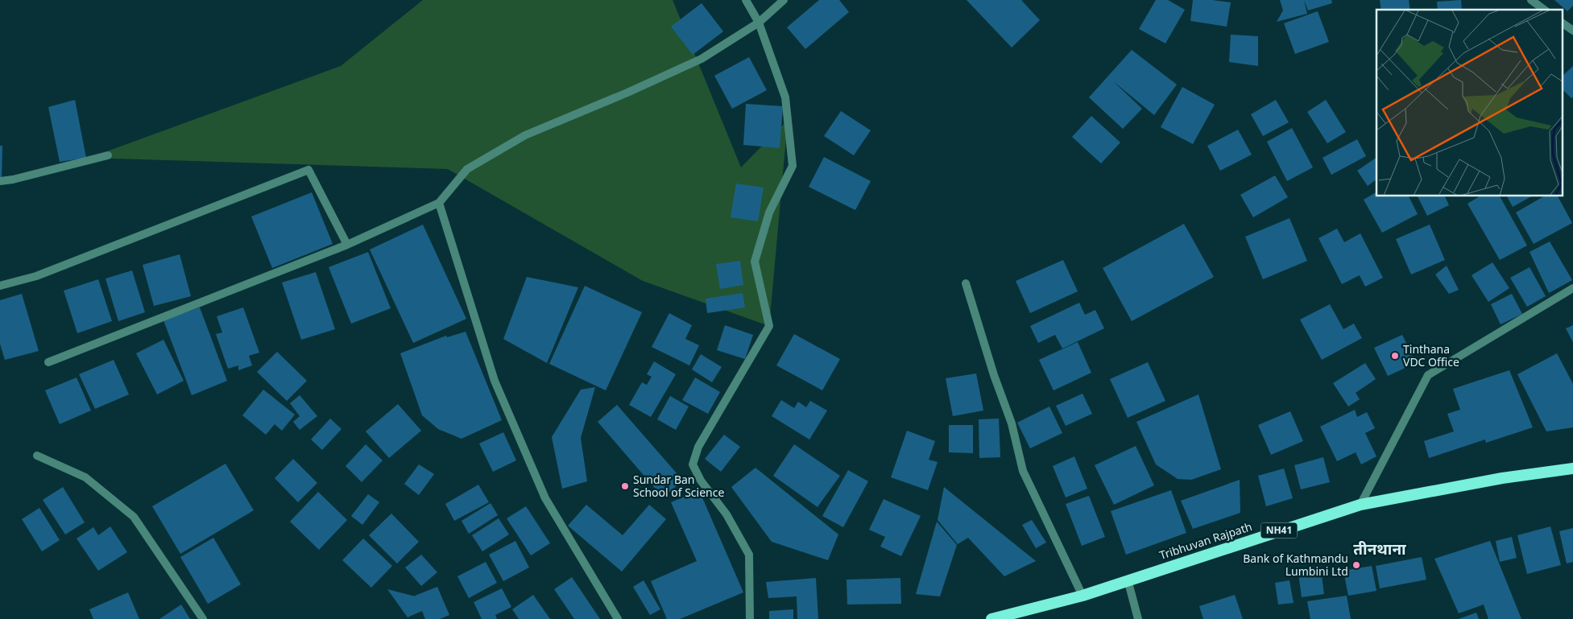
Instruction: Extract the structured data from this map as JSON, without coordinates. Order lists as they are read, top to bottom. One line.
{"streets":{"highway":["NH41","Tribhuvan Rajpath"]},"districts":["तीनथाना"],"places":["Tinthana VDC Office","Sundar Ban School of Science","Bank of Kathmandu Lumbini Ltd"]}
